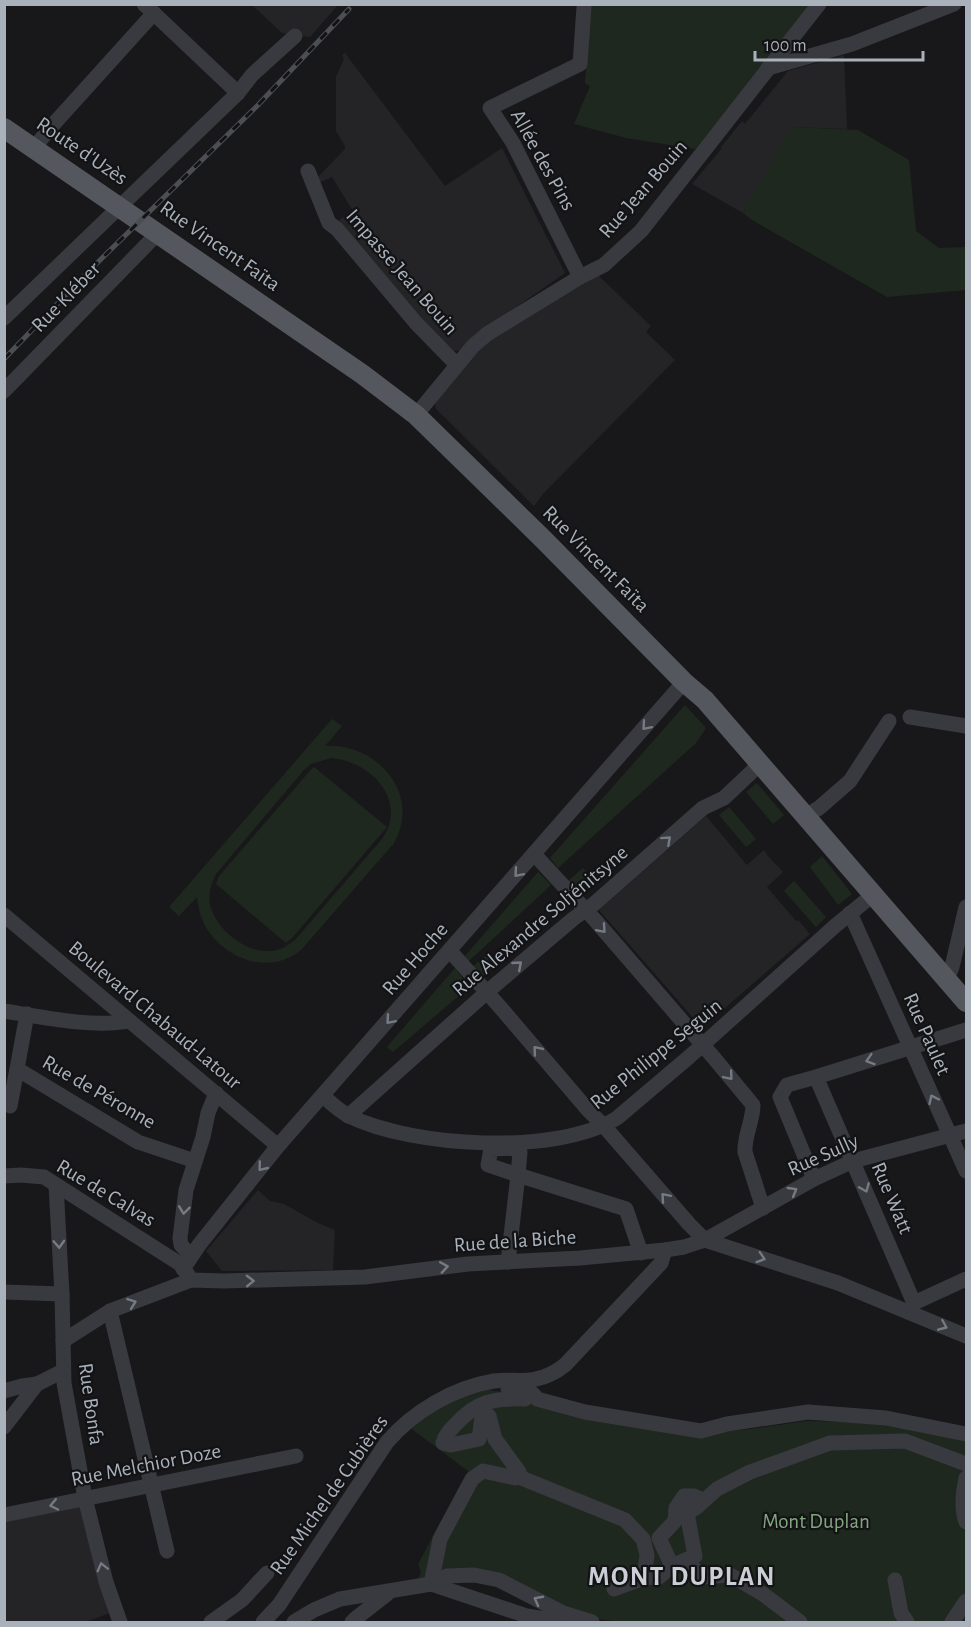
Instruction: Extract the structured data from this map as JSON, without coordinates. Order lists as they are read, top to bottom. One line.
{"streets":{"main road":["Route d'Uzès","Rue Vincent Faïta"],"street":["Allée des Pins","Rue Jean Bouin","Impasse Jean Bouin","Rue Kléber","Rue Alexandre Soljénitsyne","Rue Hoche","Boulevard Chabaud-Latour","Rue Paulet","Rue Philippe Seguin","Rue de Péronne","Rue Sully","Rue de Calvas","Rue Watt","Rue de la Biche","Rue Bonfa","Rue Melchior Doze","Rue Michel de Cubières"]},"crossings":[["Route d'Uzès","Rue Vincent Faïta"],["Allée des Pins","Rue Jean Bouin"],["Rue Jean Bouin","Rue Vincent Faïta"],["Rue Jean Bouin","Impasse Jean Bouin"],["Rue Vincent Faïta","Rue Kléber"],["Rue Vincent Faïta","Rue Alexandre Soljénitsyne"],["Rue Vincent Faïta","Rue Hoche"],["Rue Vincent Faïta","Rue Philippe Seguin"],["Rue Alexandre Soljénitsyne","Rue Philippe Seguin"],["Rue Hoche","Boulevard Chabaud-Latour"],["Rue Hoche","Rue Philippe Seguin"],["Rue Hoche","Rue de Calvas"],["Rue Hoche","Rue de la Biche"],["Rue Paulet","Rue Philippe Seguin"],["Rue Paulet","Rue Sully"],["Rue Sully","Rue Watt"],["Rue Sully","Rue de la Biche"],["Rue de Calvas","Rue de la Biche"],["Rue de Calvas","Rue Bonfa"],["Rue de la Biche","Rue Bonfa"],["Rue de la Biche","Rue Michel de Cubières"],["Rue Bonfa","Rue Melchior Doze"]],"one_way":["Rue Alexandre Soljénitsyne","Rue Hoche","Rue Watt","Rue de la Biche"],"districts":["MONT DUPLAN"],"parks":["Mont Duplan"],"scale_bar":"100 m"}
